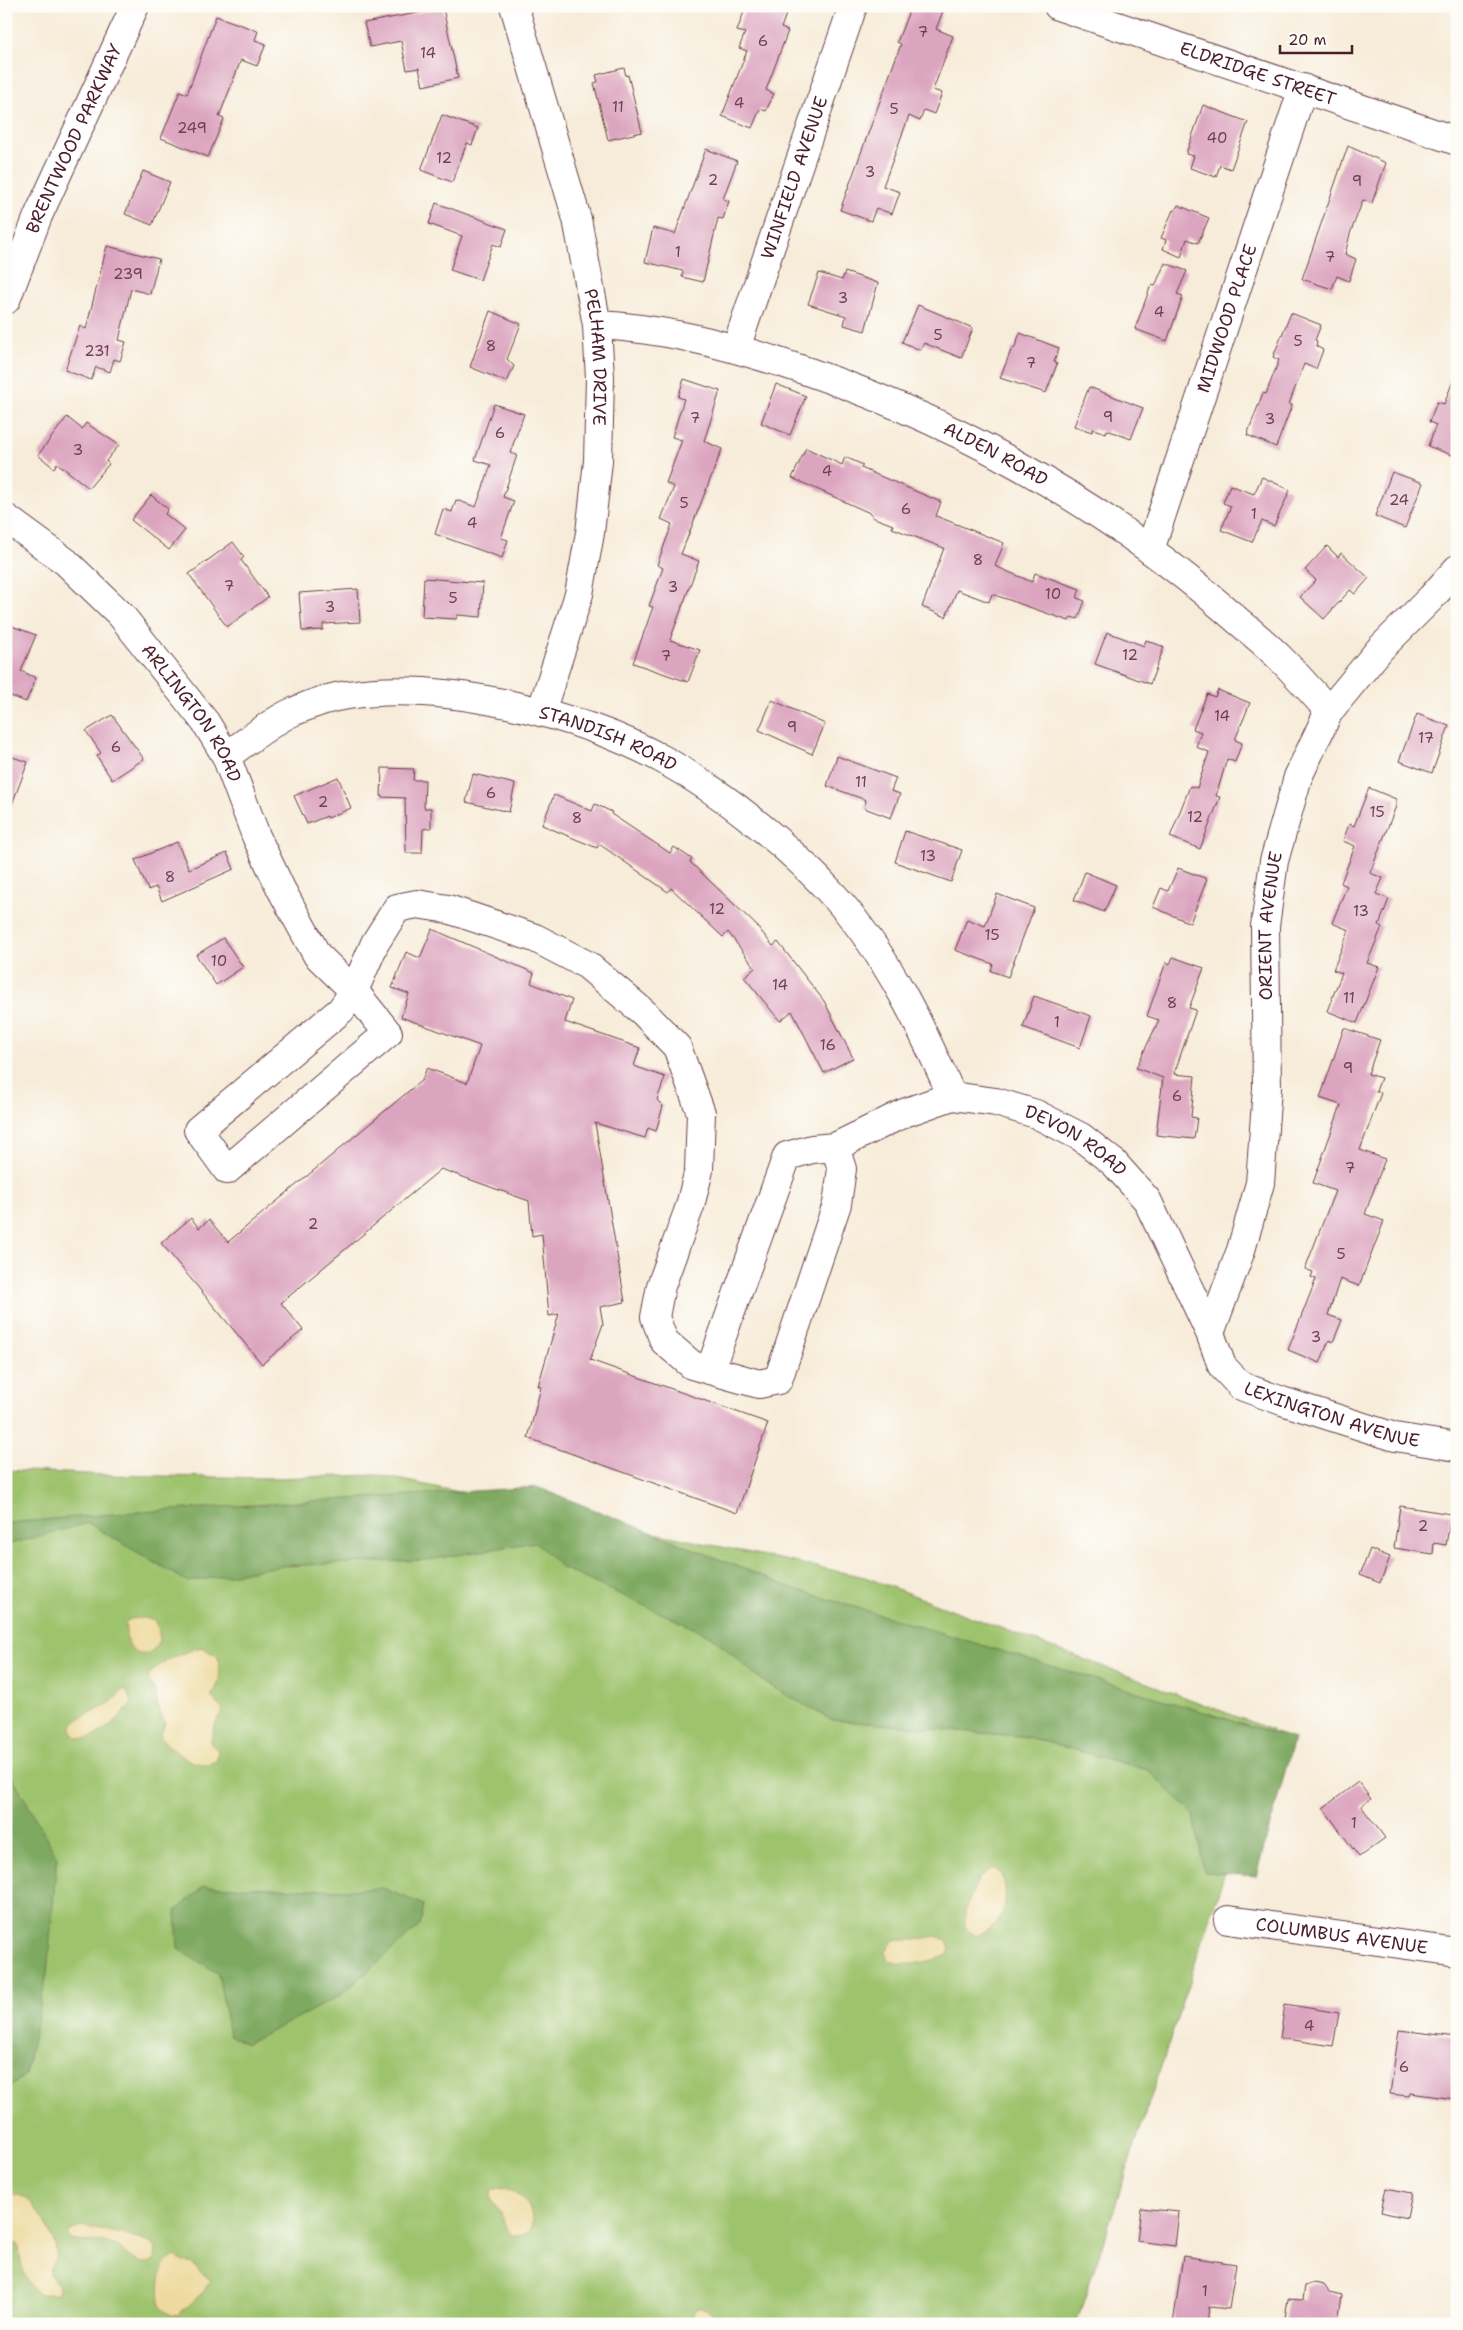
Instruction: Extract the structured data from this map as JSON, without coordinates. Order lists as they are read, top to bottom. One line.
{"streets":{"street":["ELDRIDGE STREET","BRENTWOOD PARKWAY","WINFIELD AVENUE","MIDWOOD PLACE","PELHAM DRIVE","ALDEN ROAD","ARLINGTON ROAD","STANDISH ROAD","ORIENT AVENUE","DEVON ROAD","LEXINGTON AVENUE","COLUMBUS AVENUE"]},"crossings":[["ELDRIDGE STREET","MIDWOOD PLACE"],["WINFIELD AVENUE","ALDEN ROAD"],["MIDWOOD PLACE","ALDEN ROAD"],["PELHAM DRIVE","ALDEN ROAD"],["PELHAM DRIVE","STANDISH ROAD"],["ALDEN ROAD","ORIENT AVENUE"],["ARLINGTON ROAD","STANDISH ROAD"],["STANDISH ROAD","DEVON ROAD"],["ORIENT AVENUE","DEVON ROAD"],["ORIENT AVENUE","LEXINGTON AVENUE"],["DEVON ROAD","LEXINGTON AVENUE"]],"house_numbers":["7","6","14","4","11","5","249","40","12","3","2","9","1","7","239","3","4","5","5","8","231","7","9","7","3","6","3","4","24","5","6","1","4","8","7","3","10","5","3","12","7","14","9","17","6","11","6","2","15","12","8","13","8","12","13","15","10","14","11","8","1","16","9","6","7","2","5","3","2","1","4","6","1"],"scale_bar":"20 m"}
